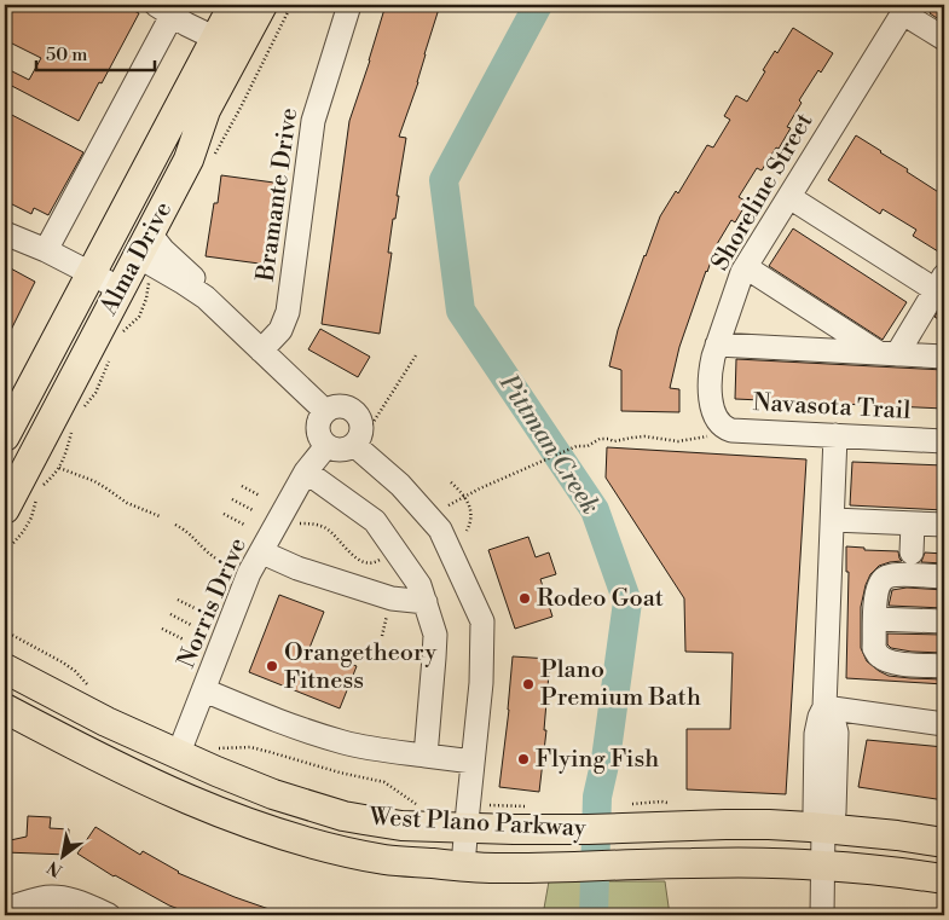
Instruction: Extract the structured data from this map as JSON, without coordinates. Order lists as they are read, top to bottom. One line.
{"streets":{"main road":["Alma Drive","West Plano Parkway"],"street":["Shoreline Street","Bramante Drive","Navasota Trail","Norris Drive"]},"crossings":[["Shoreline Street","Navasota Trail"],["Norris Drive","West Plano Parkway"]],"water":["Pittman Creek"],"places":["Rodeo Goat","Orangetheory Fitness","Plano Premium Bath","Flying Fish"],"scale_bar":"50 m","north":"bottom left"}
